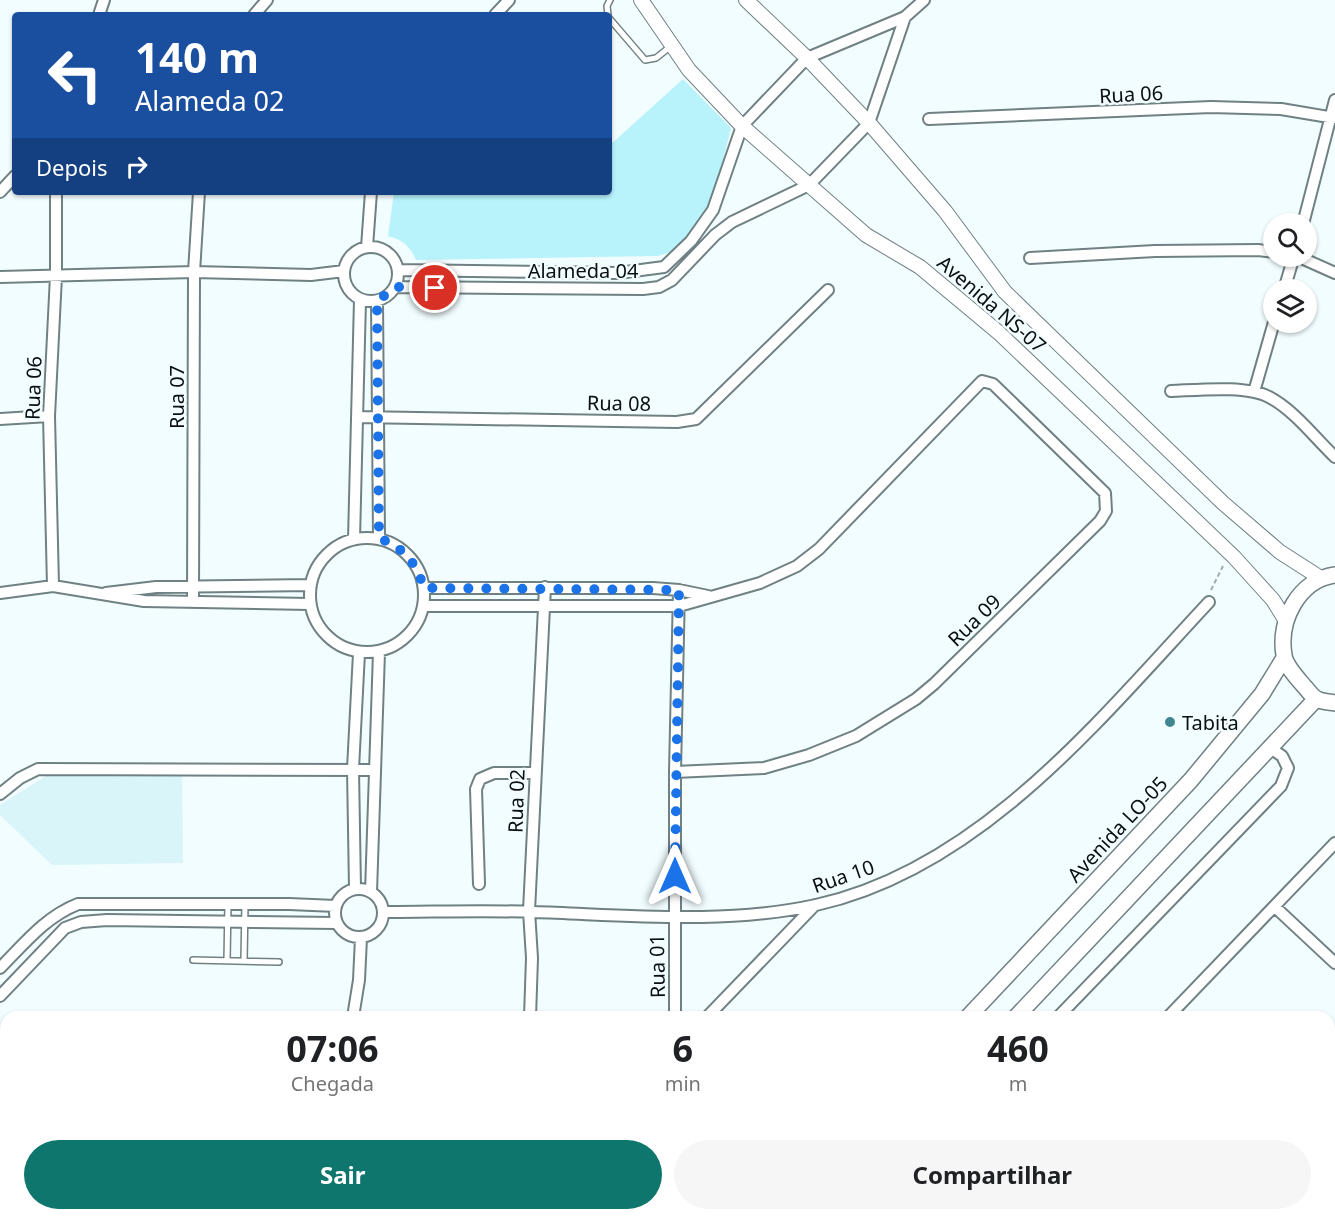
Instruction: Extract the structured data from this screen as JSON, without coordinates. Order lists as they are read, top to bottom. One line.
{"streets":{"main road":["Avenida LO-05"],"street":["Rua 06","Alameda 04","Avenida NS-07","Rua 07","Rua 08","Rua 09","Rua 02","Rua 10","Rua 01"]},"crossings":[["Alameda 04","Avenida NS-07"],["Rua 09","Rua 01"],["Rua 02","Rua 10"],["Rua 10","Rua 01"]],"places":["Tabita"],"page":{"turn":["140 m","Alameda 02"],"then":"Depois","eta":["07:06","Chegada","6","min","460","m"],"buttons":["Sair","Compartilhar"]}}
